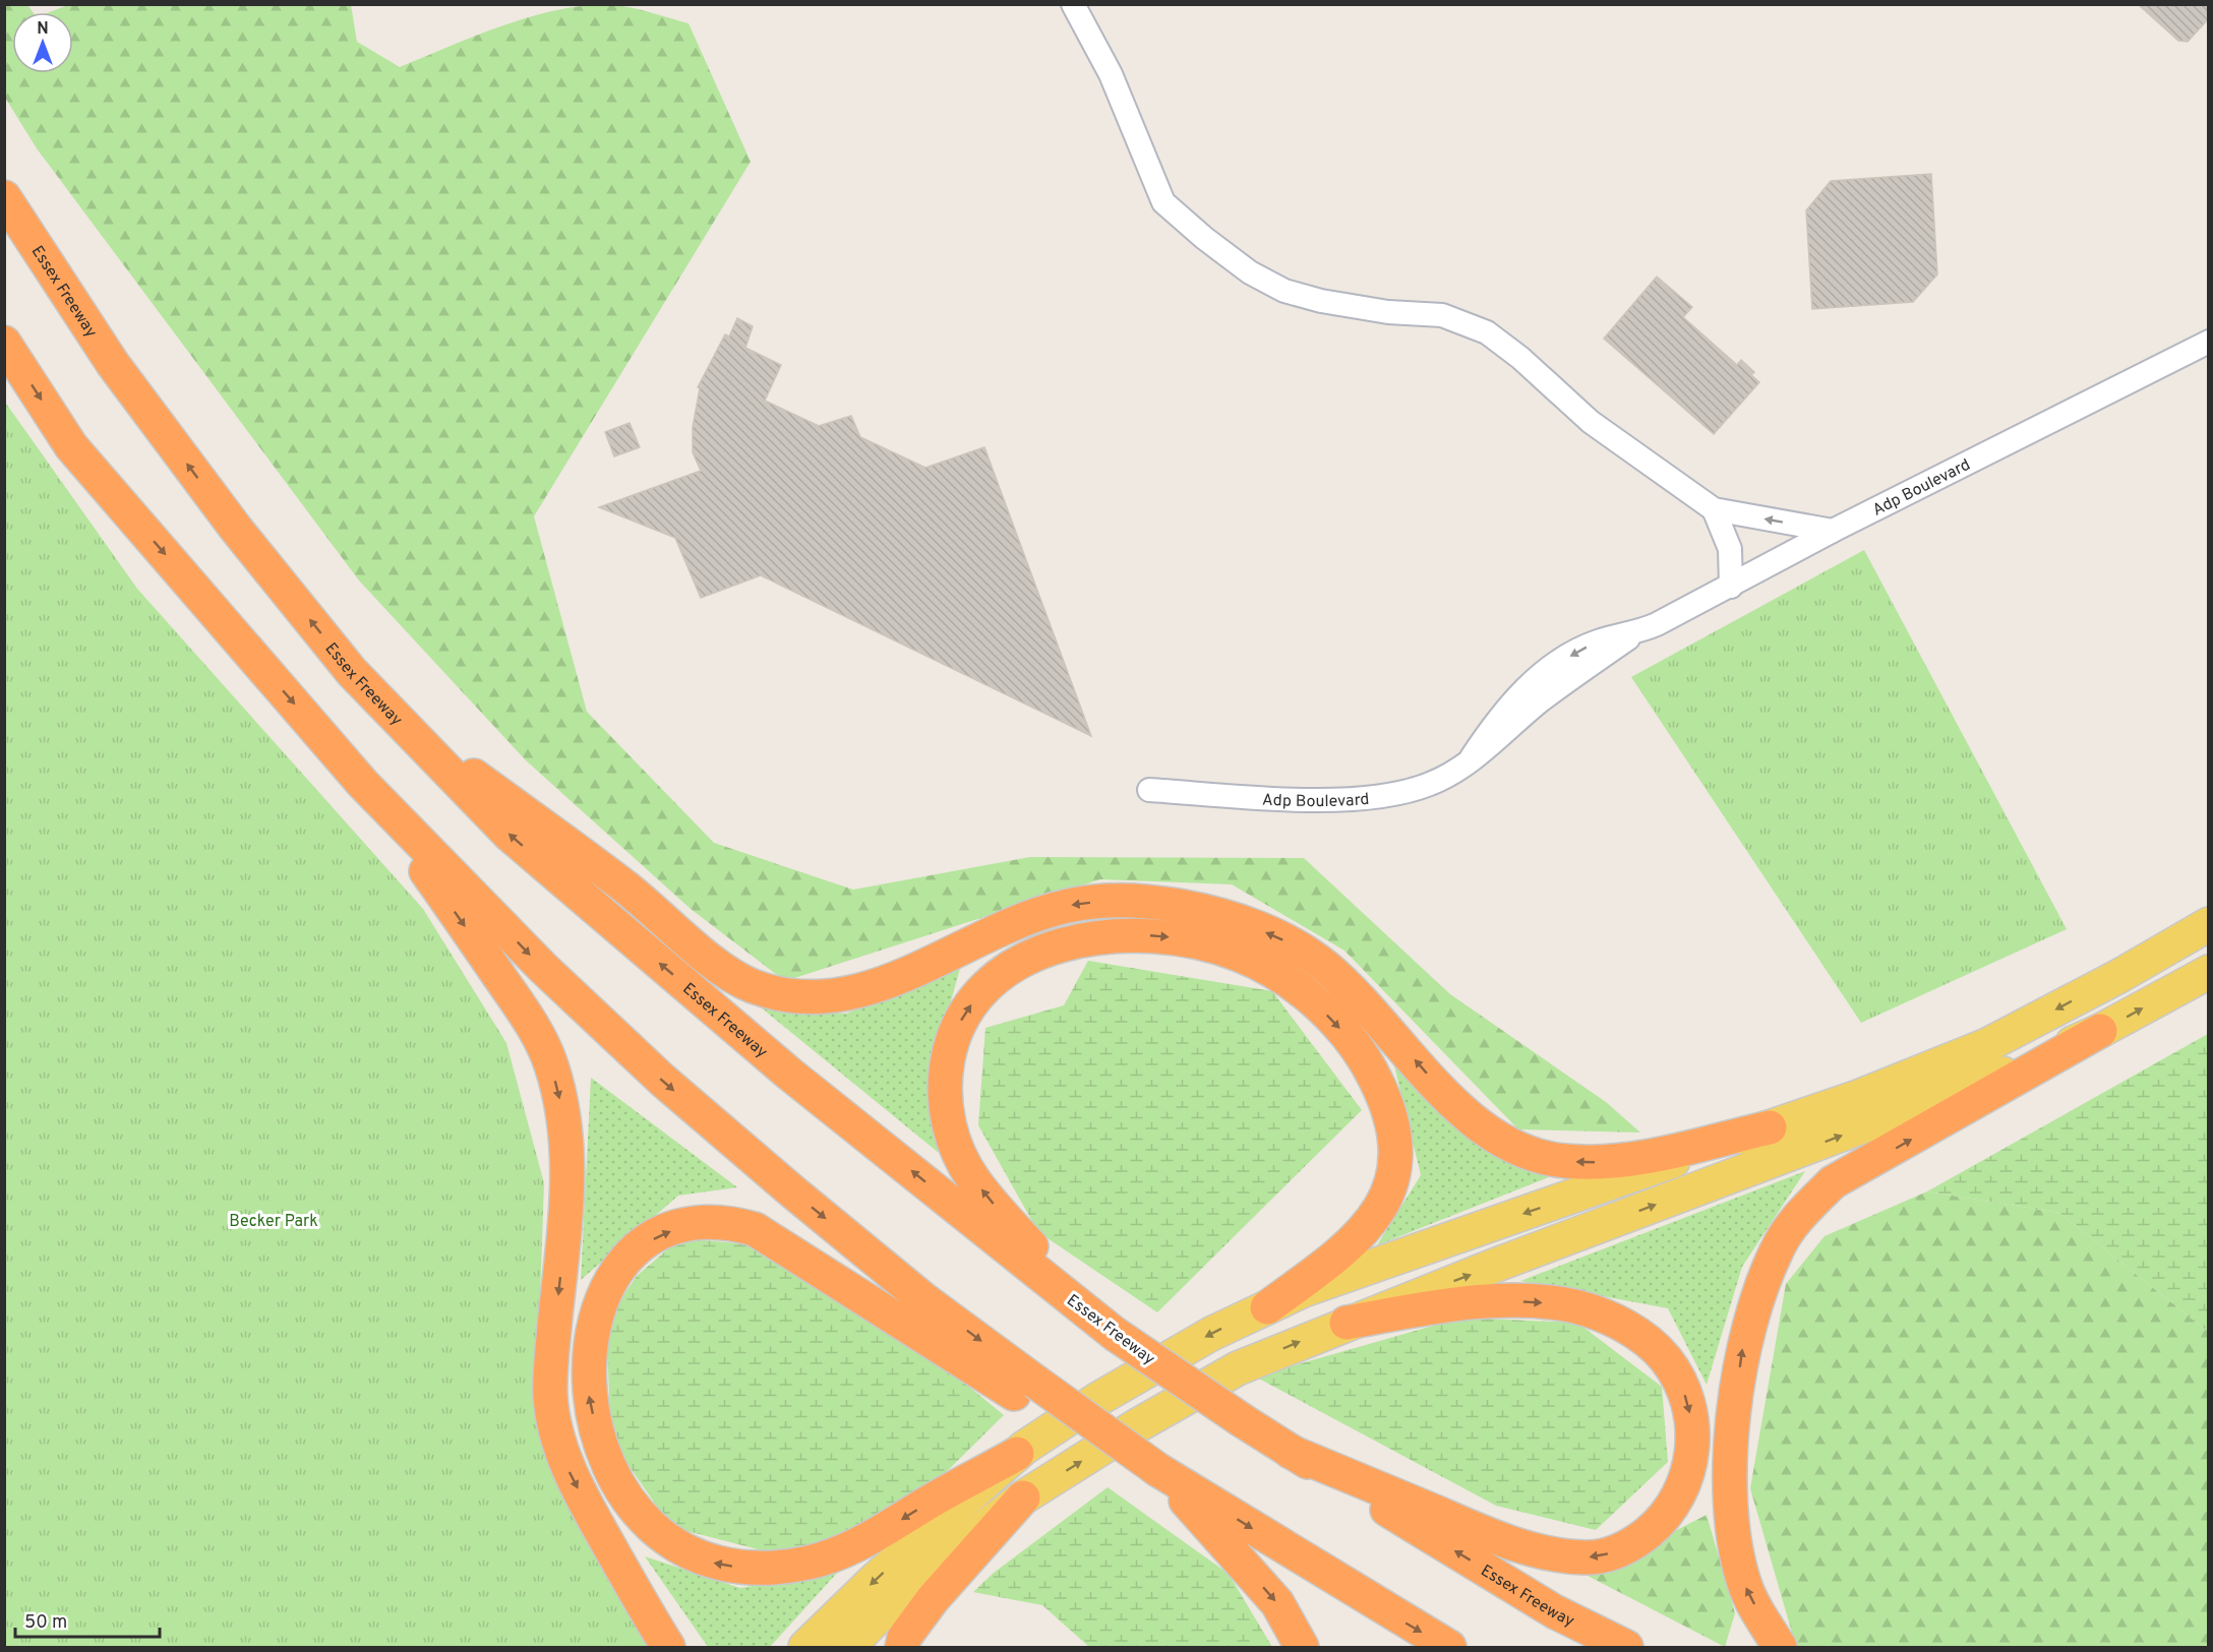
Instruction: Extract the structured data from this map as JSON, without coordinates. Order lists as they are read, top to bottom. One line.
{"streets":{"highway":["Essex Freeway"],"street":["Adp Boulevard"]},"parks":["Becker Park"],"scale_bar":"50 m","north":"top"}
